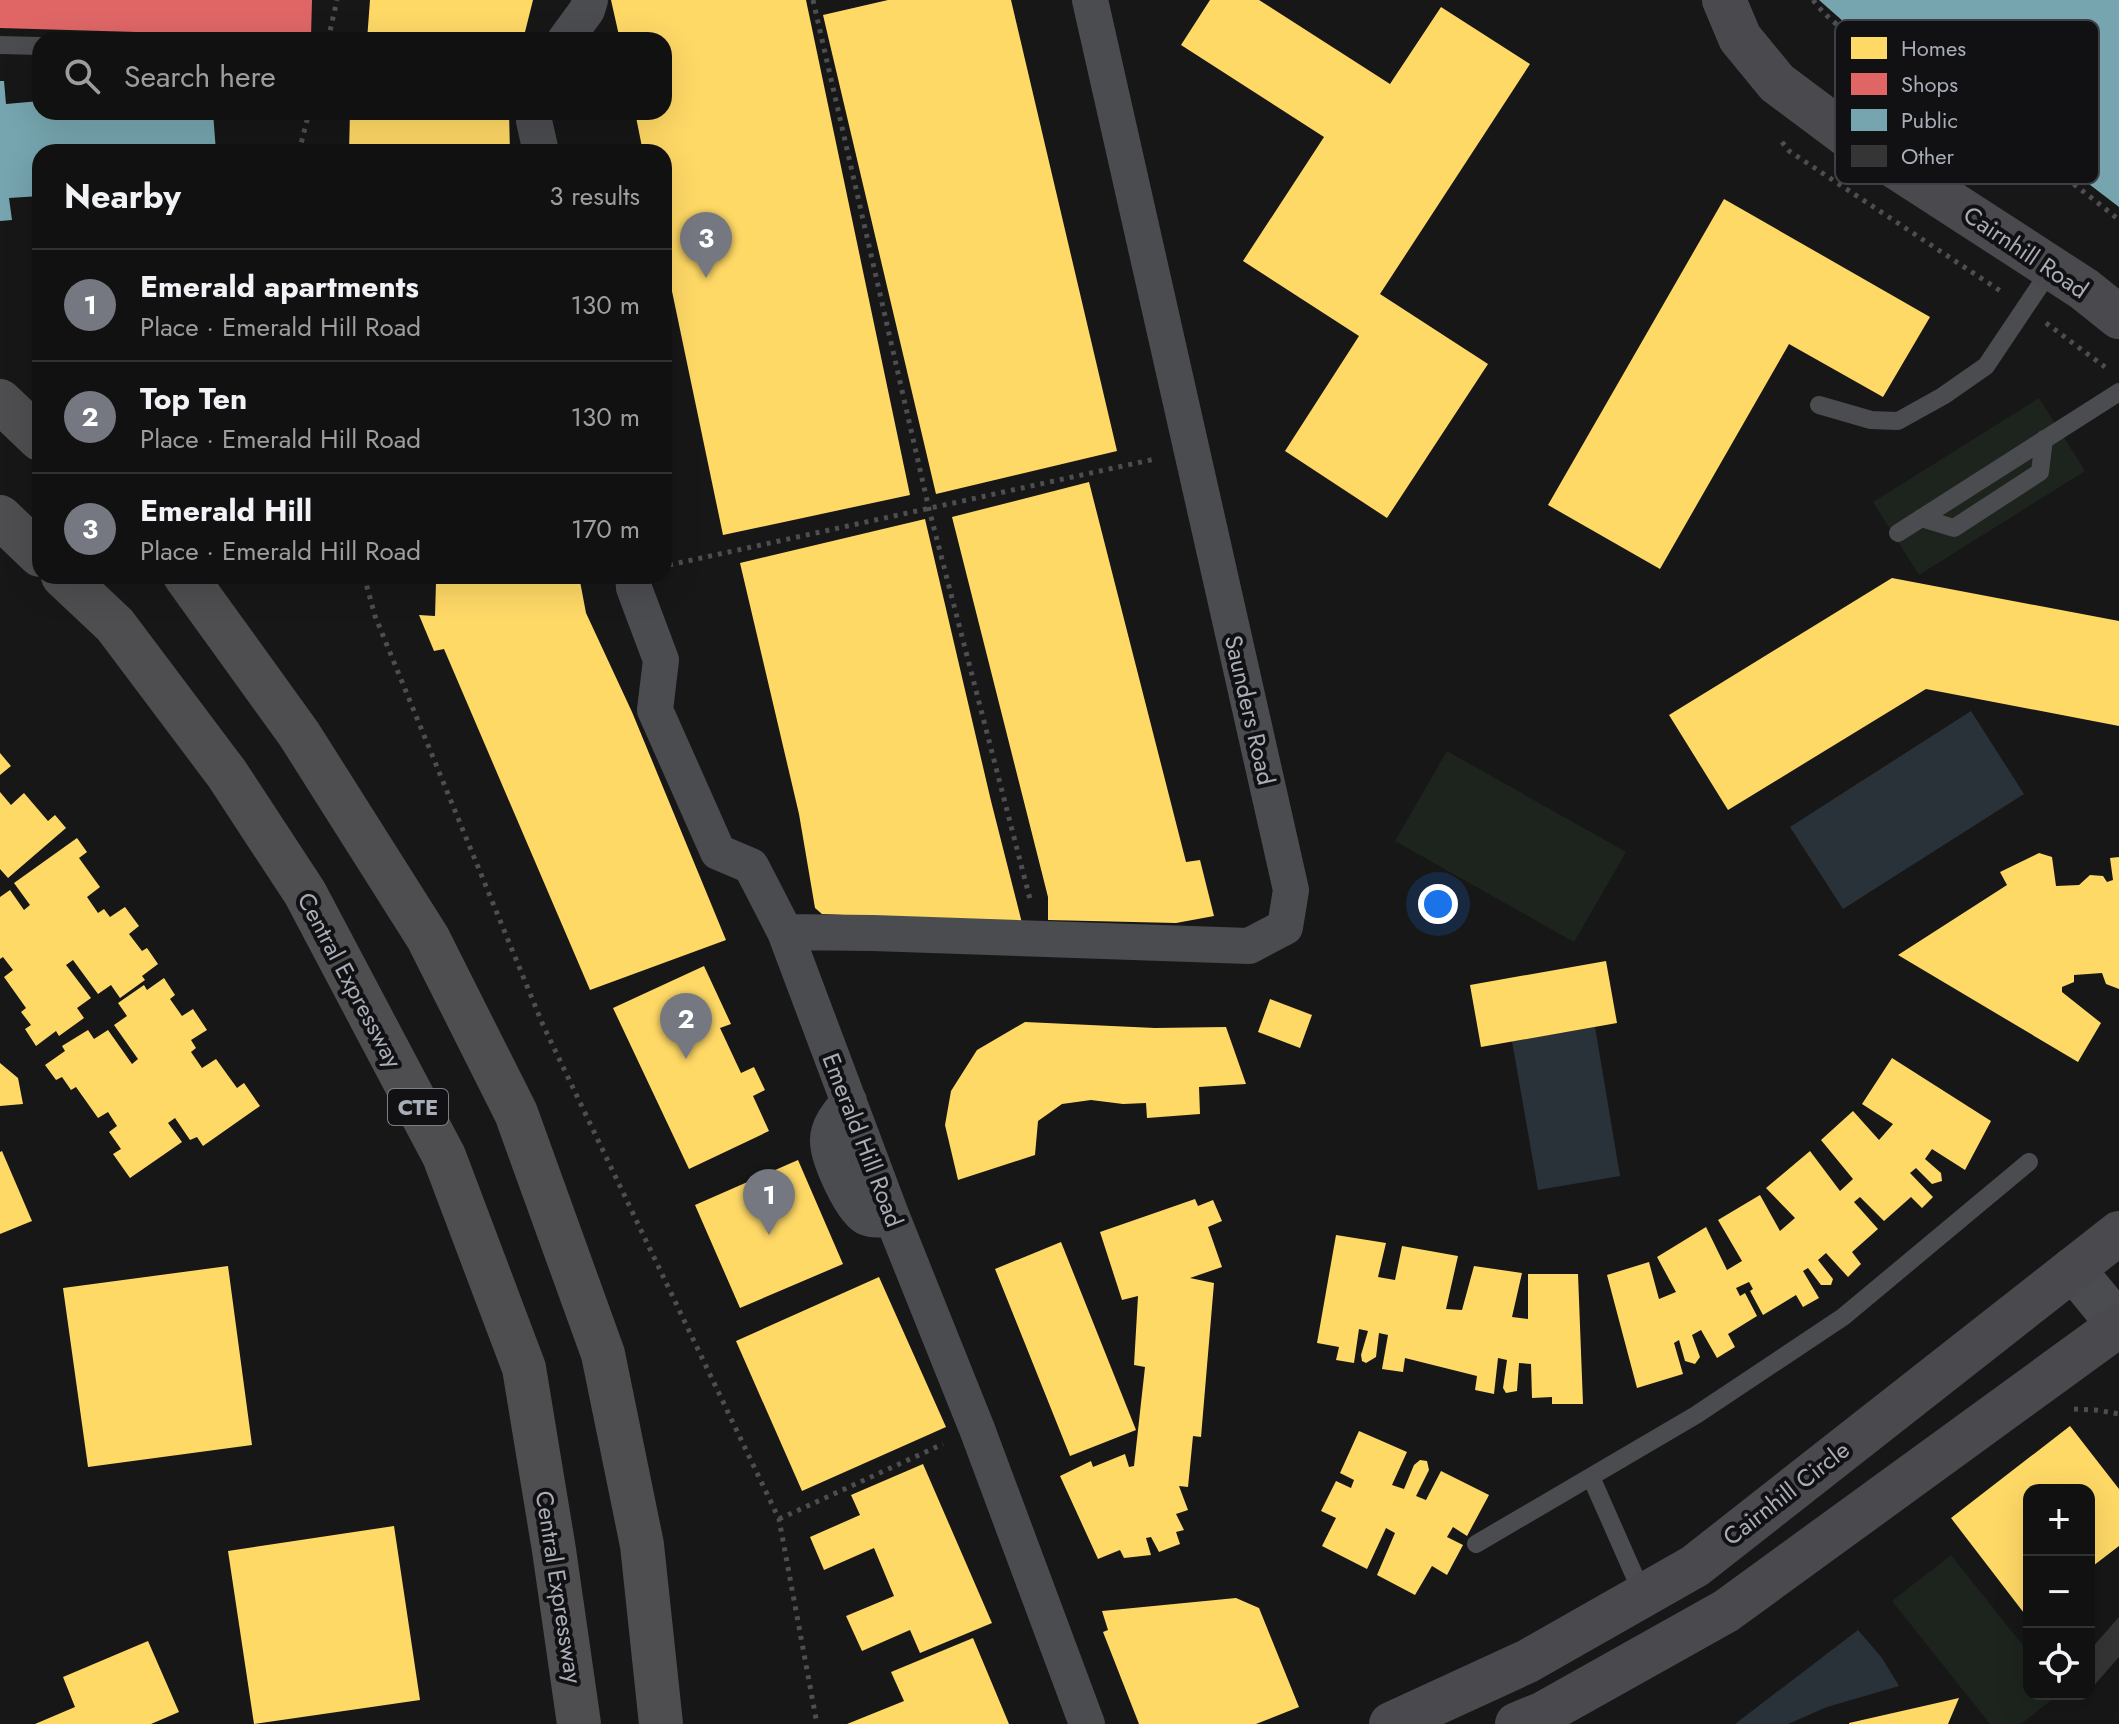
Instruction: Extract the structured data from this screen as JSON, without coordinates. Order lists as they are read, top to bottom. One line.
{"streets":{"highway":["Central Expressway","CTE"],"main road":["Cairnhill Road","Cairnhill Circle"],"street":["Saunders Road","Emerald Hill Road"]},"crossings":[["Saunders Road","Emerald Hill Road"]],"legend":["Homes","Shops","Public","Other"],"page":{"search":"Search here","heading":["Nearby","3 results"],"pins":["3","2","1"],"list":[{"mark":"1","name":"Emerald apartments","note":"Place · Emerald Hill Road","value":"130 m"},{"mark":"2","name":"Top Ten","note":"Place · Emerald Hill Road","value":"130 m"},{"mark":"3","name":"Emerald Hill","note":"Place · Emerald Hill Road","value":"170 m"}],"map_buttons":["+","−"]}}
